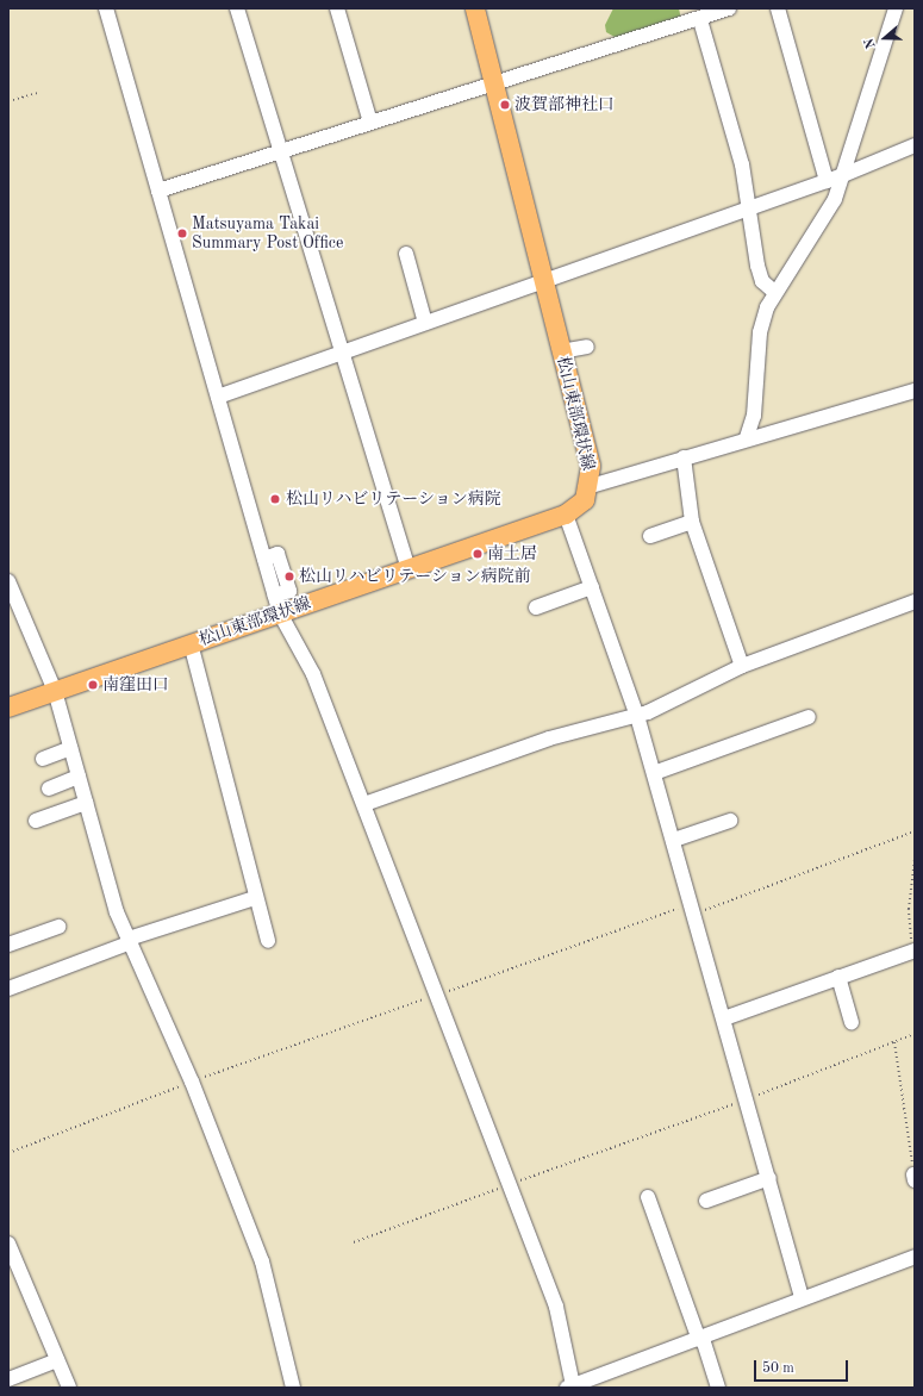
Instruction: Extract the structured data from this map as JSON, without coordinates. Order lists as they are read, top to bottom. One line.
{"streets":{"main road":["松山東部環状線"]},"places":["波賀部神社口","Matsuyama Takai Summary Post Office","松山リハビリテーション病院","南土居","松山リハビリテーション病院前","南窪田口"],"scale_bar":"50 m","north":"left"}
